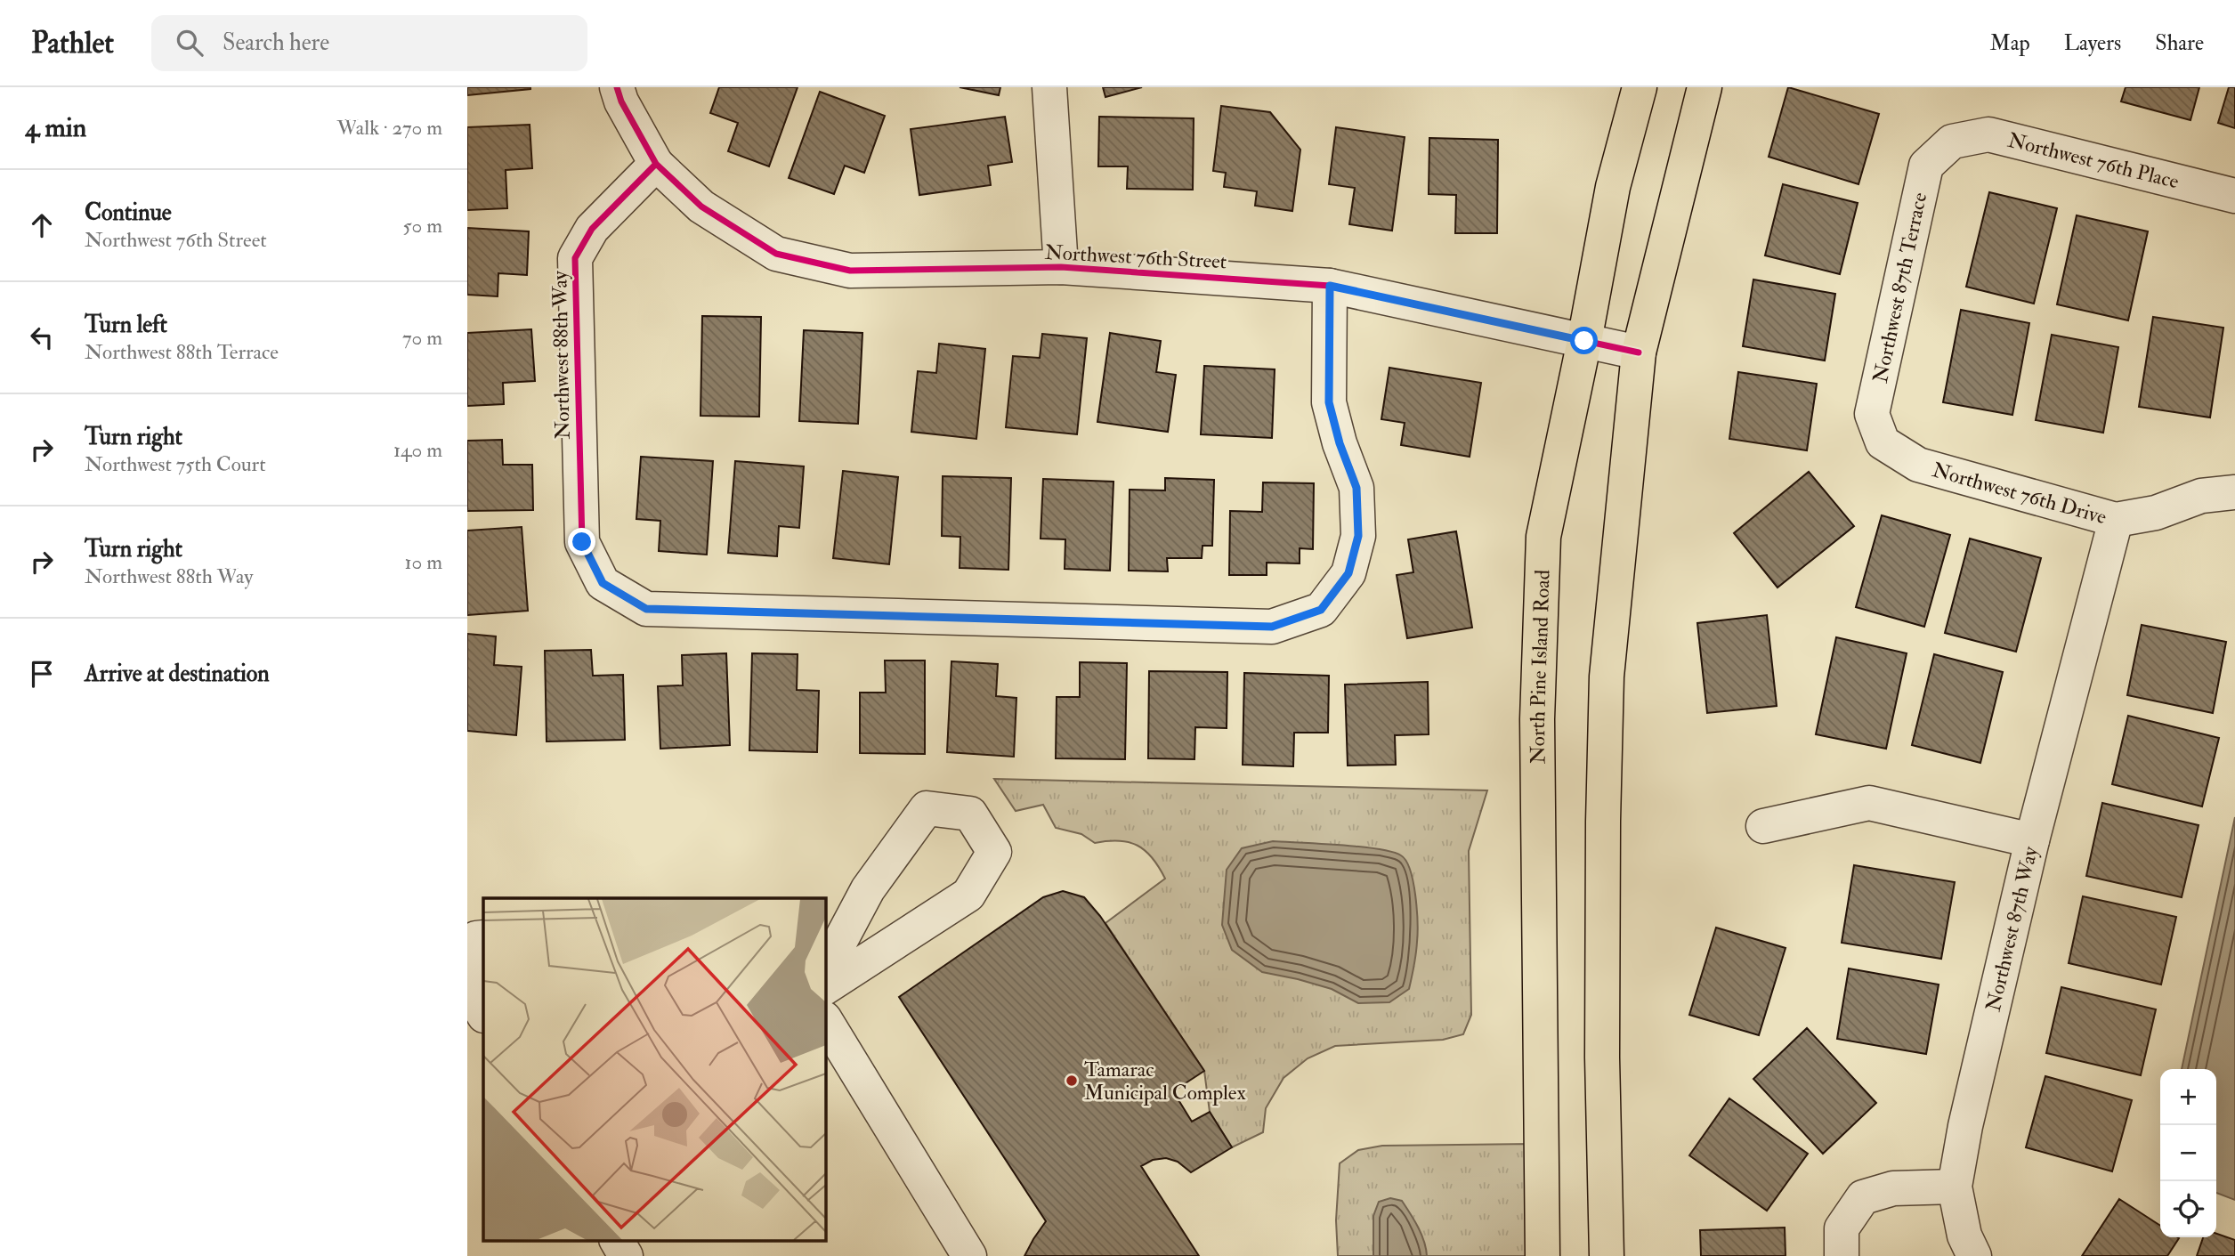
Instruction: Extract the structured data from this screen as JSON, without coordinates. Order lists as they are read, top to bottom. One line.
{"streets":{"main road":["North Pine Island Road"],"street":["Northwest 76th Place","Northwest 76th Street","Northwest 87th Terrace","Northwest 88th Way","Northwest 76th Drive","Northwest 87th Way"]},"crossings":[["Northwest 76th Place","Northwest 87th Terrace"],["Northwest 76th Street","Northwest 88th Way"],["Northwest 76th Street","North Pine Island Road"],["Northwest 87th Terrace","Northwest 76th Drive"],["Northwest 76th Drive","Northwest 87th Way"]],"places":["Tamarac Municipal Complex"],"page":{"header":"Pathlet","search":"Search here","nav":["Map","Layers","Share"],"heading":["4 min","Walk · 270 m"],"list":[["Continue","Northwest 76th Street","50 m"],["Turn left","Northwest 88th Terrace","70 m"],["Turn right","Northwest 75th Court","140 m"],["Turn right","Northwest 88th Way","10 m"],"Arrive at destination"],"map_buttons":["+","−"]}}
